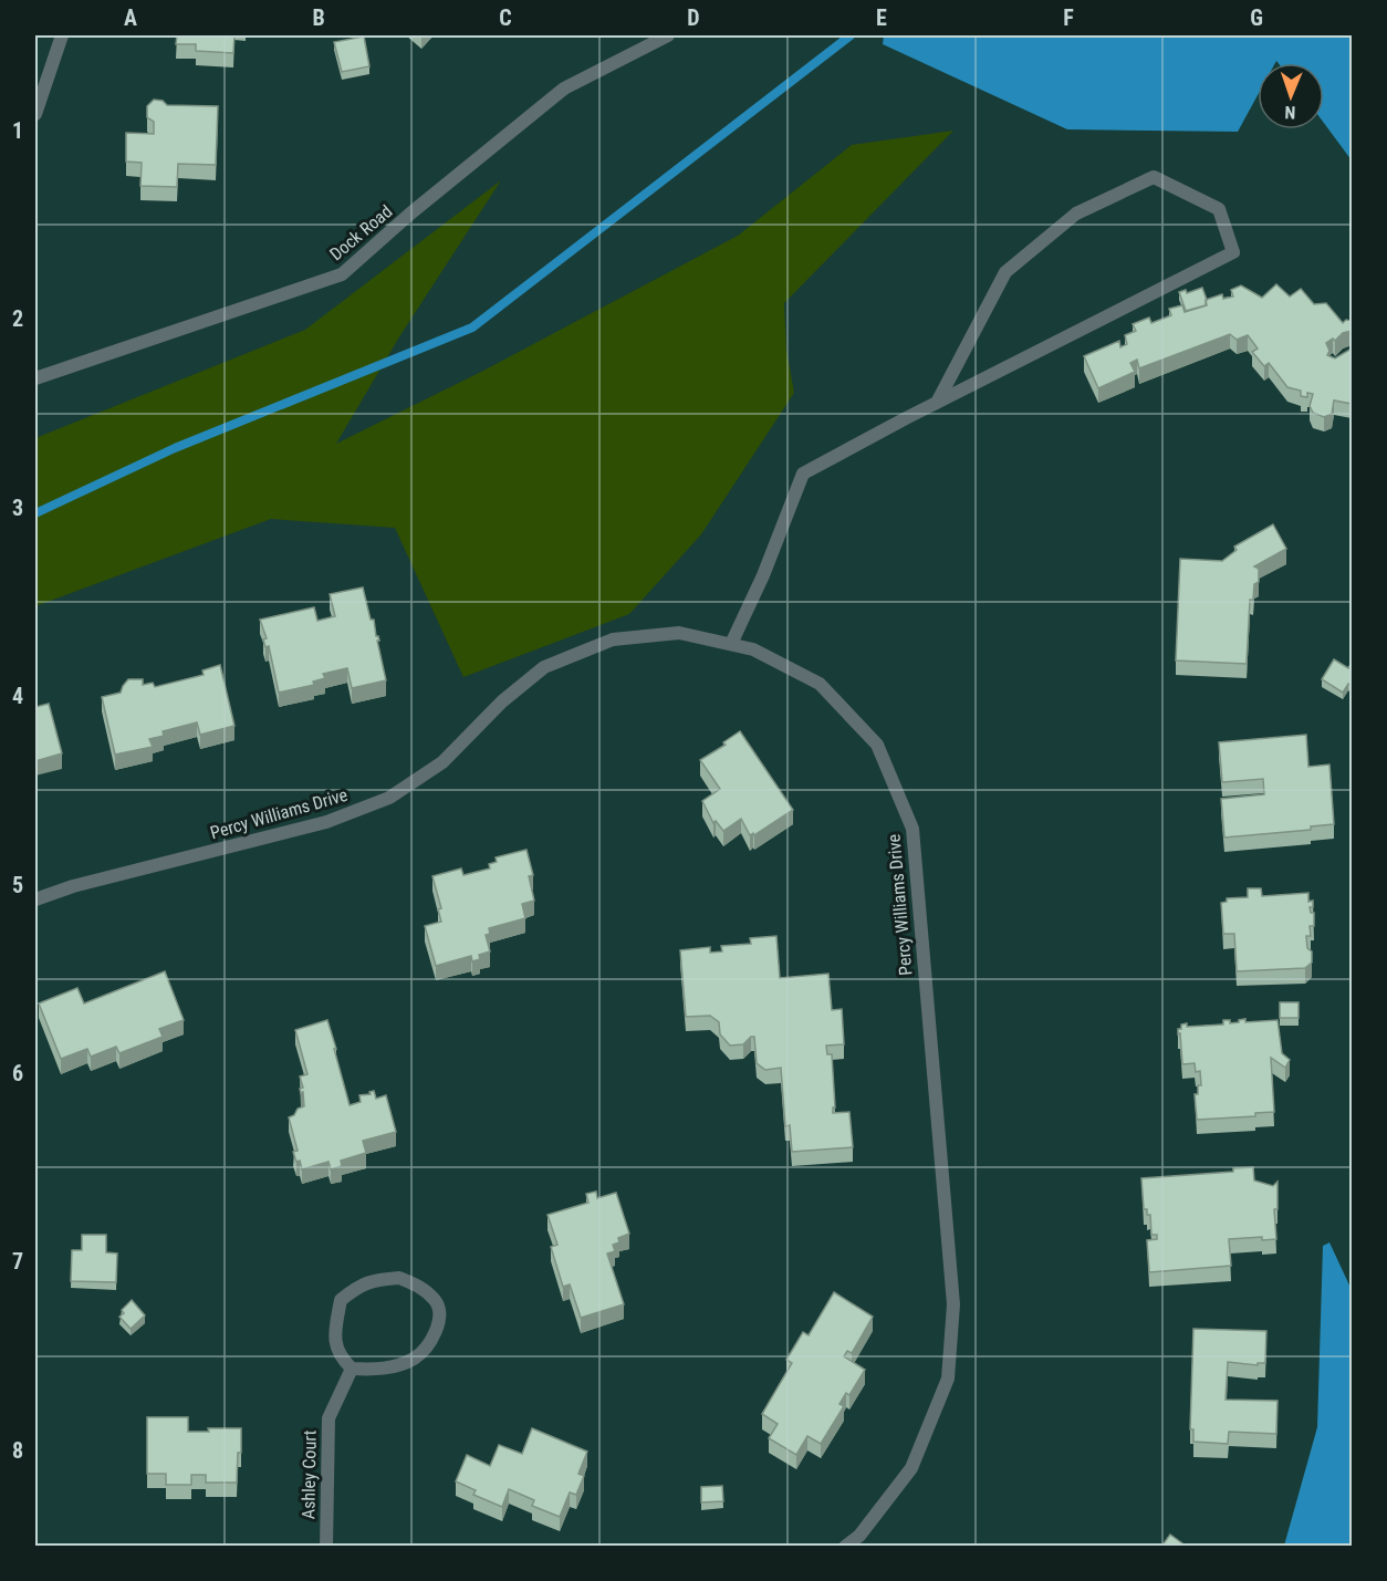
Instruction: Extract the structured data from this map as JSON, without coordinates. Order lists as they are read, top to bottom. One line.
{"streets":{"street":["Dock Road","Percy Williams Drive","Ashley Court"]},"north":"bottom","grid":{"columns":["A","B","C","D","E","F","G"],"rows":["1","2","3","4","5","6","7","8"]}}
